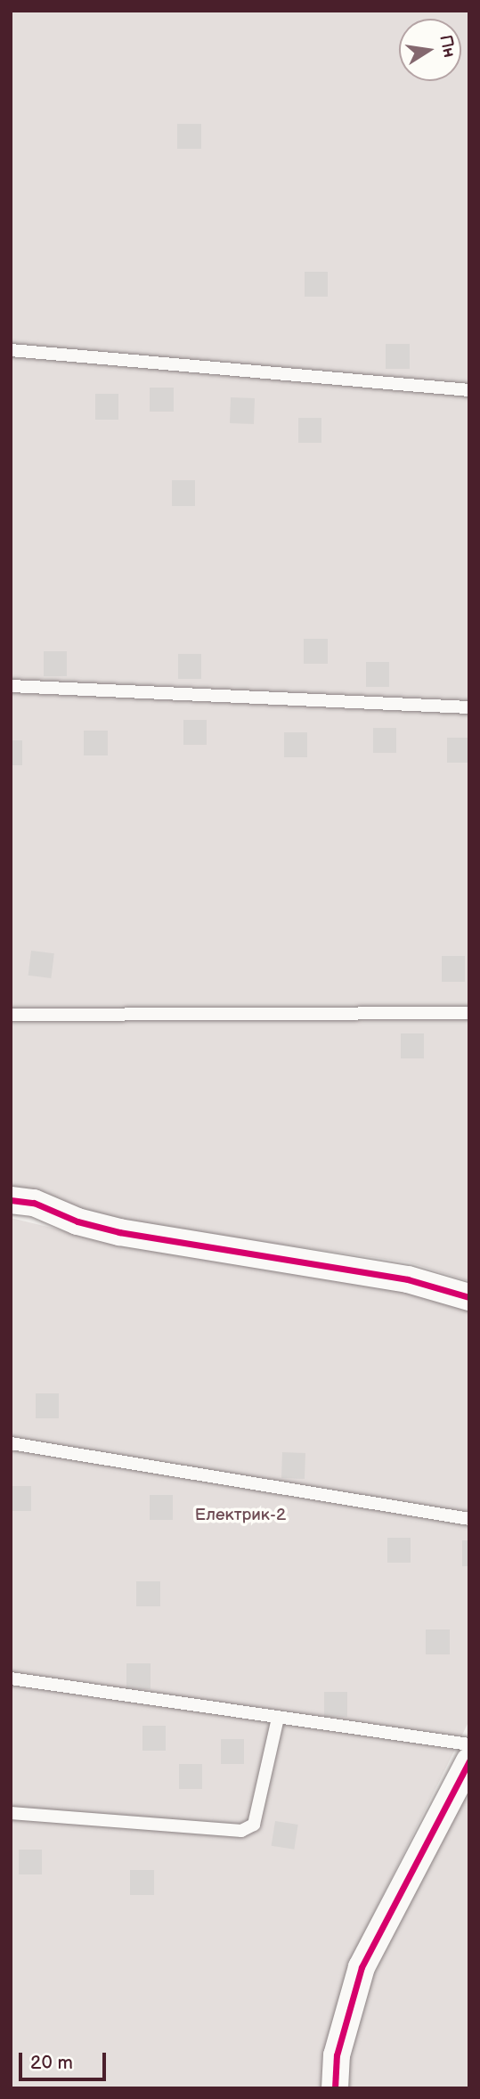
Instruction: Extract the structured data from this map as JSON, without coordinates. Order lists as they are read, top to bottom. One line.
{"parks":["Електрик-2"],"scale_bar":"20 m","north":"right"}
